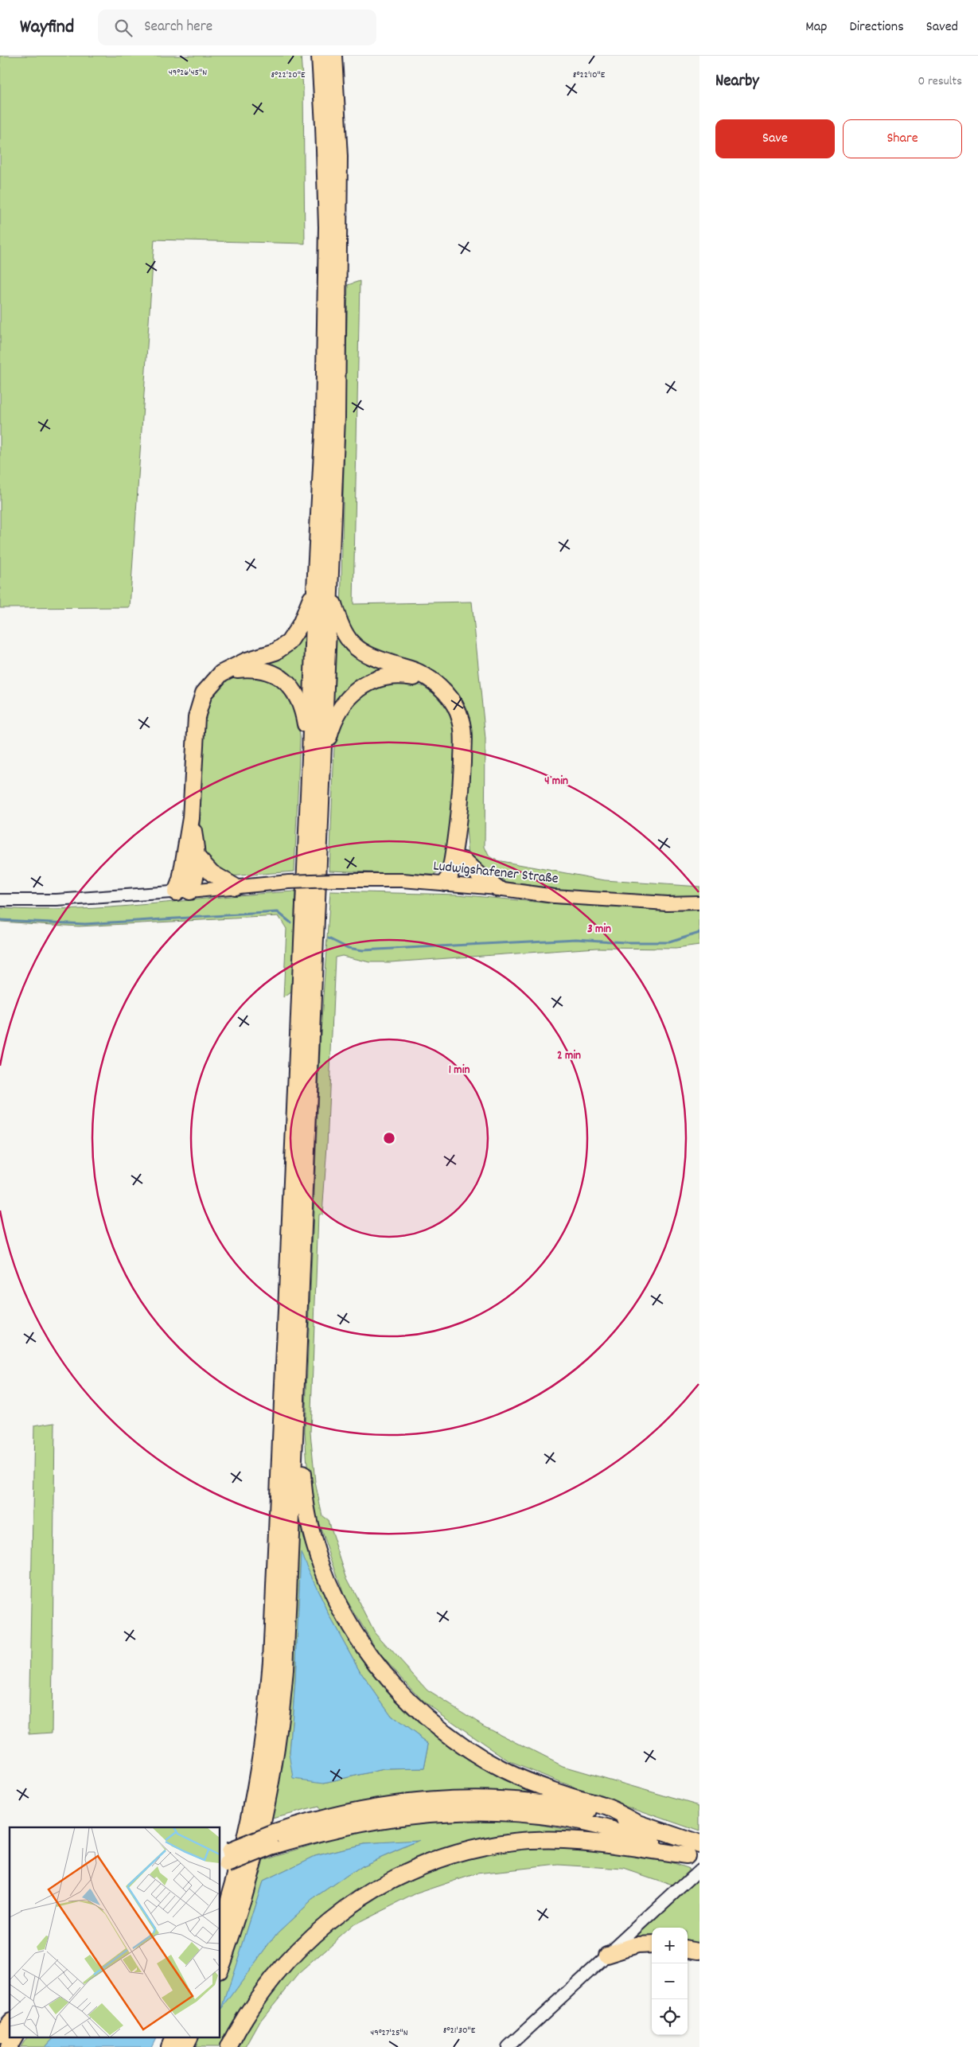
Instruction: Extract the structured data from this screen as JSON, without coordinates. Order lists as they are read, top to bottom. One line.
{"streets":{"main road":["Ludwigshafener Straße"]},"page":{"header":"Wayfind","search":"Search here","nav":["Map","Directions","Saved"],"heading":["Nearby","0 results"],"buttons":["Save","Share"],"map_buttons":["+","−"]},"coordinates":["49°26'45\"N","8°22'20\"E","8°22'10\"E","8°21'30\"E","49°27'25\"N"],"rings":["4 min","3 min","2 min","1 min"]}
